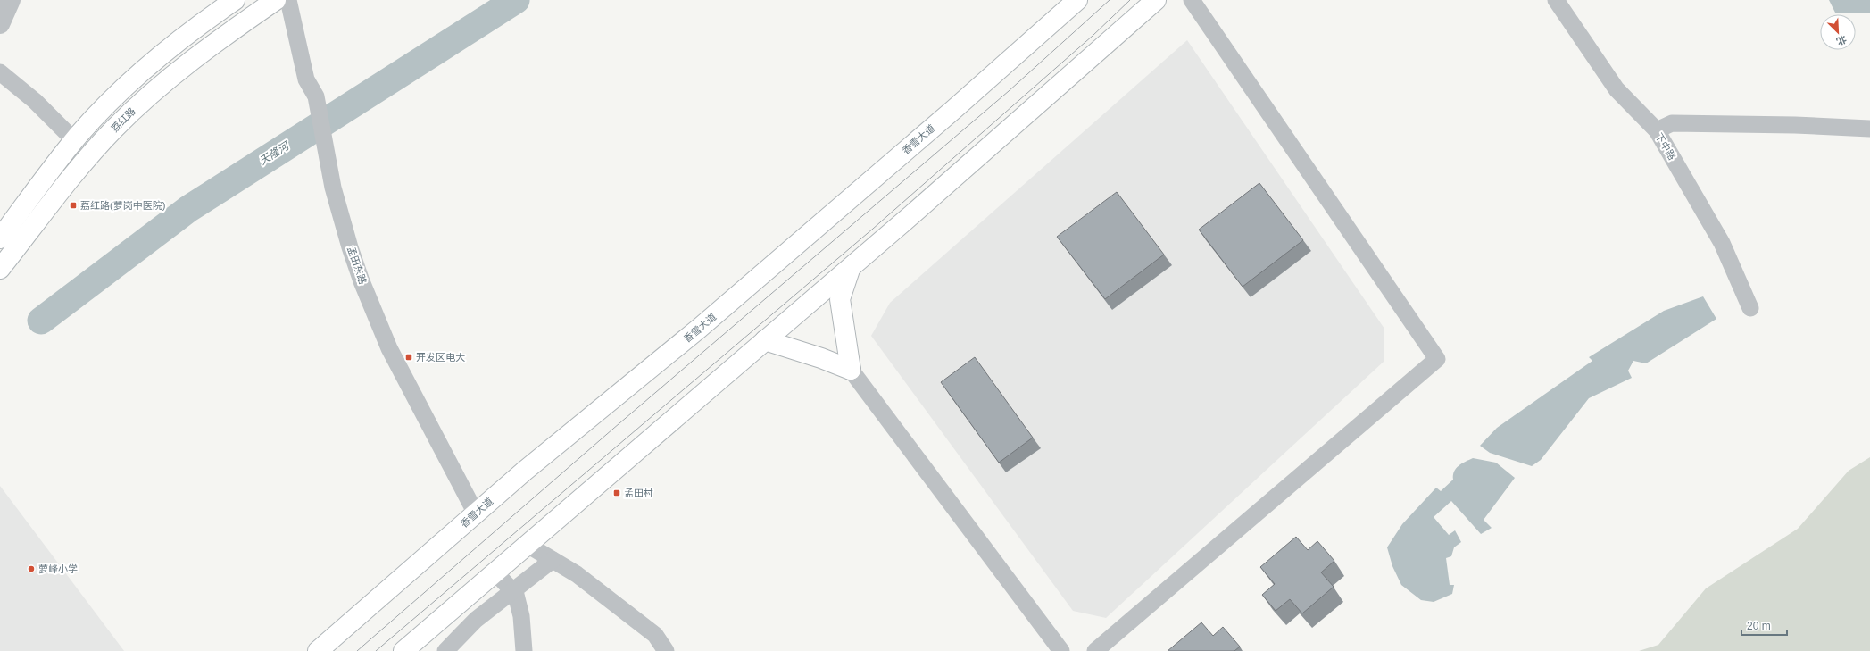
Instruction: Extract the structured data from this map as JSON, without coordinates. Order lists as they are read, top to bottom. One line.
{"streets":{"main road":["荔红路","香雪大道"],"street":["下中路","孟田东路"]},"crossings":[["香雪大道","孟田东路"]],"water":["天隆河"],"places":{"transit":["荔红路(萝岗中医院)","开发区电大","孟田村"],"other":["萝峰小学"]},"scale_bar":"20 m","north":"bottom right"}
